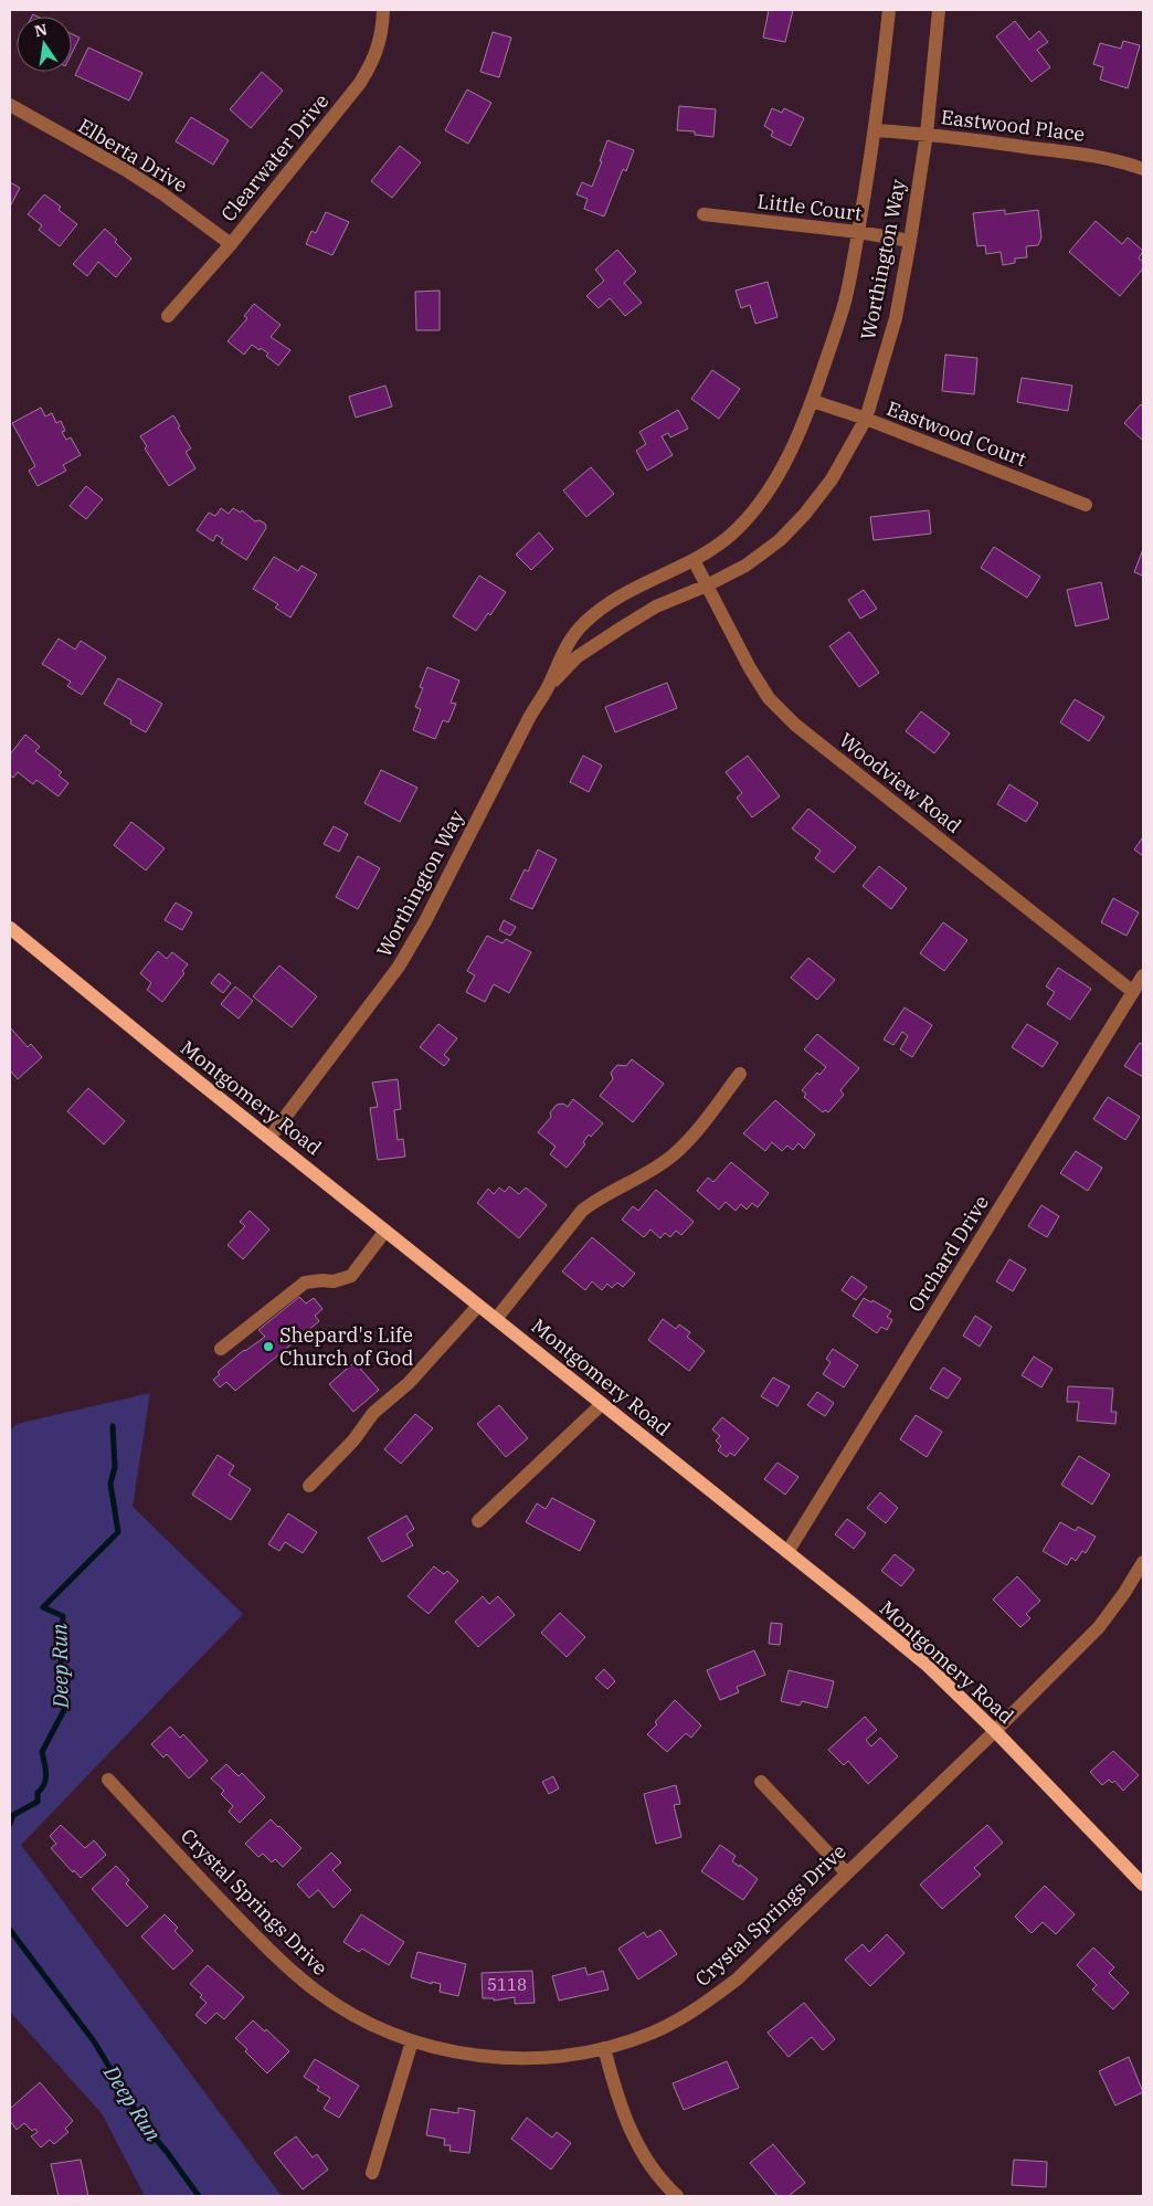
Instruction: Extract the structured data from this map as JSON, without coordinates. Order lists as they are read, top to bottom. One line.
{"streets":{"main road":["Montgomery Road"],"street":["Eastwood Place","Elberta Drive","Clearwater Drive","Little Court","Worthington Way","Eastwood Court","Woodview Road","Orchard Drive","Crystal Springs Drive"]},"crossings":[["Eastwood Place","Worthington Way"],["Elberta Drive","Clearwater Drive"],["Little Court","Worthington Way"],["Worthington Way","Eastwood Court"],["Worthington Way","Woodview Road"],["Worthington Way","Montgomery Road"],["Woodview Road","Orchard Drive"],["Montgomery Road","Orchard Drive"],["Montgomery Road","Crystal Springs Drive"]],"water":["Deep Run"],"places":["Shepard's Life Church of God"],"house_numbers":["5118"],"north":"top"}
